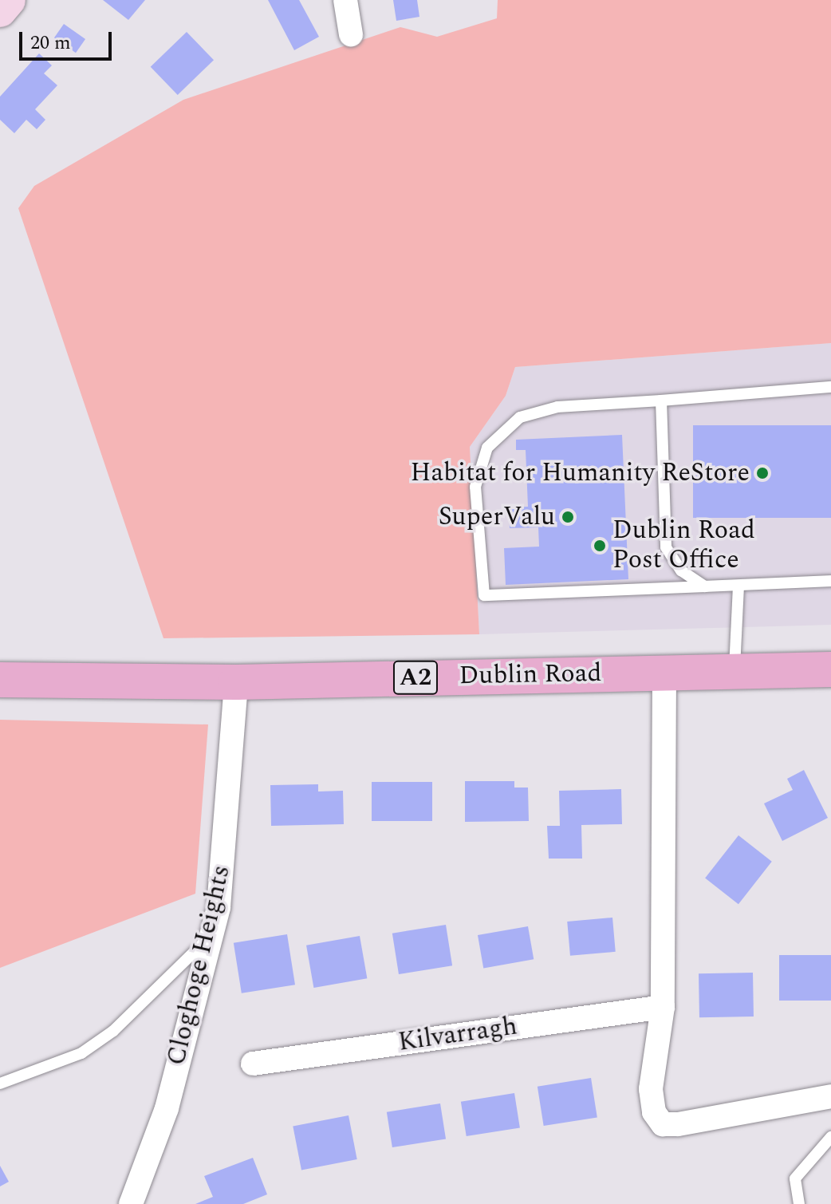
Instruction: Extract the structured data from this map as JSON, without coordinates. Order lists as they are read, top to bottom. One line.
{"streets":{"main road":["Dublin Road","A2"],"street":["Cloghoge Heights","Kilvarragh"]},"crossings":[["Dublin Road","Cloghoge Heights"]],"places":["Habitat for Humanity ReStore","SuperValu","Dublin Road Post Office"],"scale_bar":"20 m"}
